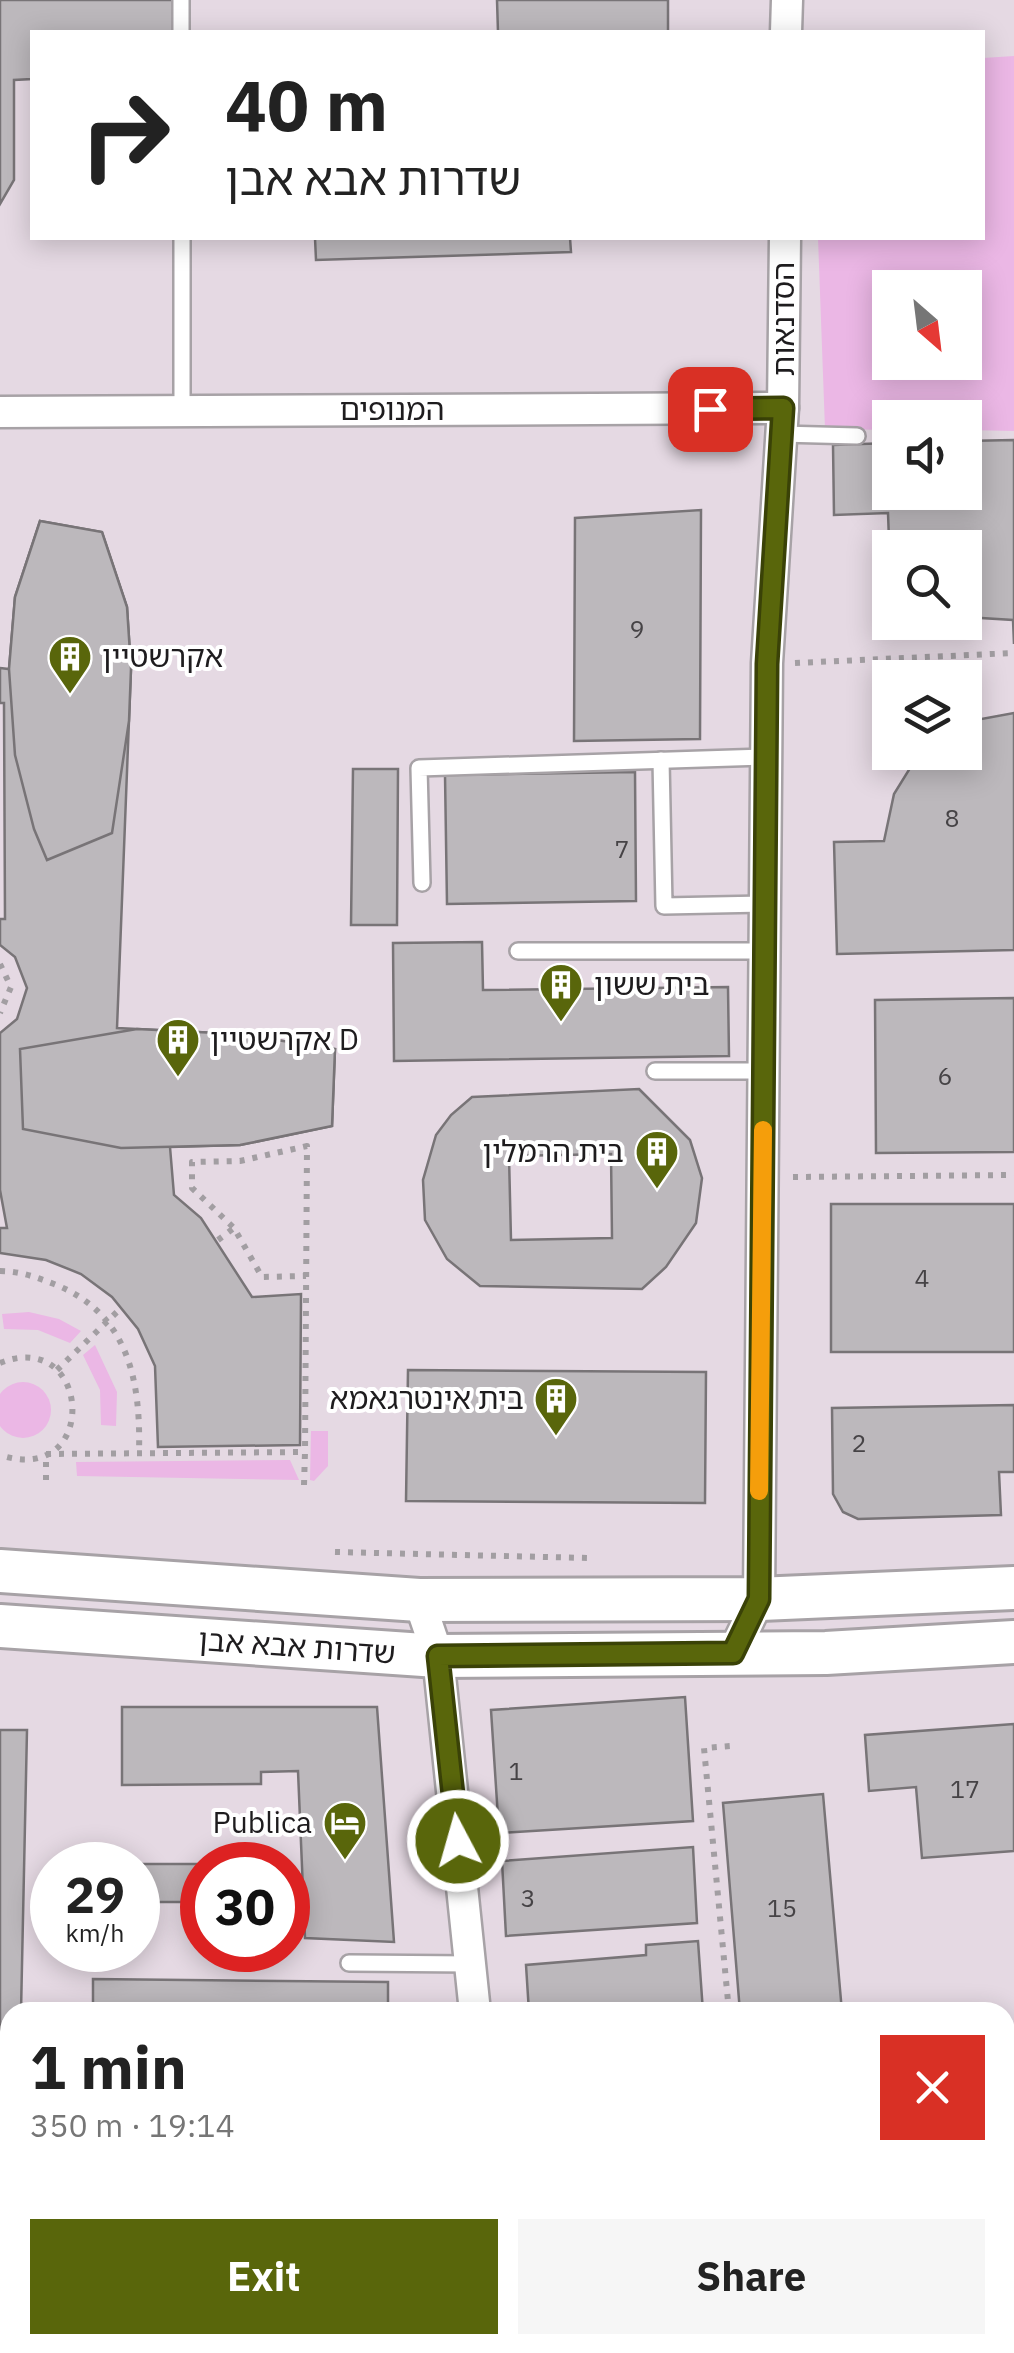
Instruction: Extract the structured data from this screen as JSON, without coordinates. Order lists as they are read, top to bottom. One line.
{"streets":{"main road":["שדרות אבא אבן"],"street":["הסדנאות","המנופים"]},"crossings":[["הסדנאות","המנופים"],["הסדנאות","שדרות אבא אבן"]],"places":{"building":["אקרשטיין","בית ששון","אקרשטיין D","בית הרמלין","בית אינטרגאמא"],"hotel":["Publica"]},"house_numbers":["9","8","7","6","4","2","1","17","3","15"],"north":"bottom right","page":{"turn":["40 m","שדרות אבא אבן"],"speed":"29 km/h","limit":"30","heading":["1 min","350 m · 19:14"],"buttons":["Exit","Share"]}}
